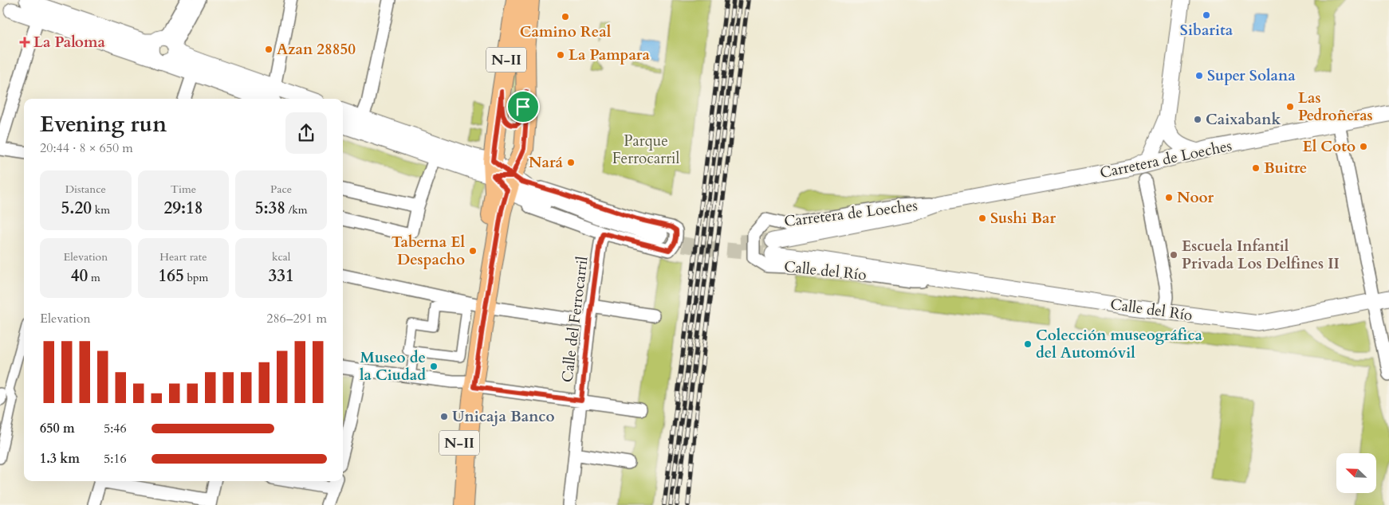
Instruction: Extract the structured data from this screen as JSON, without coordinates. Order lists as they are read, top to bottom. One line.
{"streets":{"main road":["N-II"],"street":["Carretera de Loeches","Calle del Río","Calle del Ferrocarril"]},"crossings":[["Carretera de Loeches","Calle del Río"]],"parks":["Parque Ferrocarril"],"places":{"other":["Sibarita","Camino Real","Azan 28850","La Pampara","Super Solana","Las Pedroñeras","Caixabank","El Coto","Nará","Buitre","Noor","Sushi Bar","Taberna El Despacho","Escuela Infantil Privada Los Delfines II","Colección museográfica del Automóvil","Museo de la Ciudad","Unicaja Banco"],"health":["La Paloma"]},"north":"top left","page":{"heading":["Evening run","20:44 · 8 × 650 m"],"stats":[["Distance","5.20 km"],["Time","29:18"],["Pace","5:38 /km"],["Elevation","40 m"],["Heart rate","165 bpm"],["kcal","331"]],"chart":["Elevation","286–291 m"],"list":[{"name":"650 m","note":"5:46"},{"name":"1.3 km","note":"5:16"}]}}
